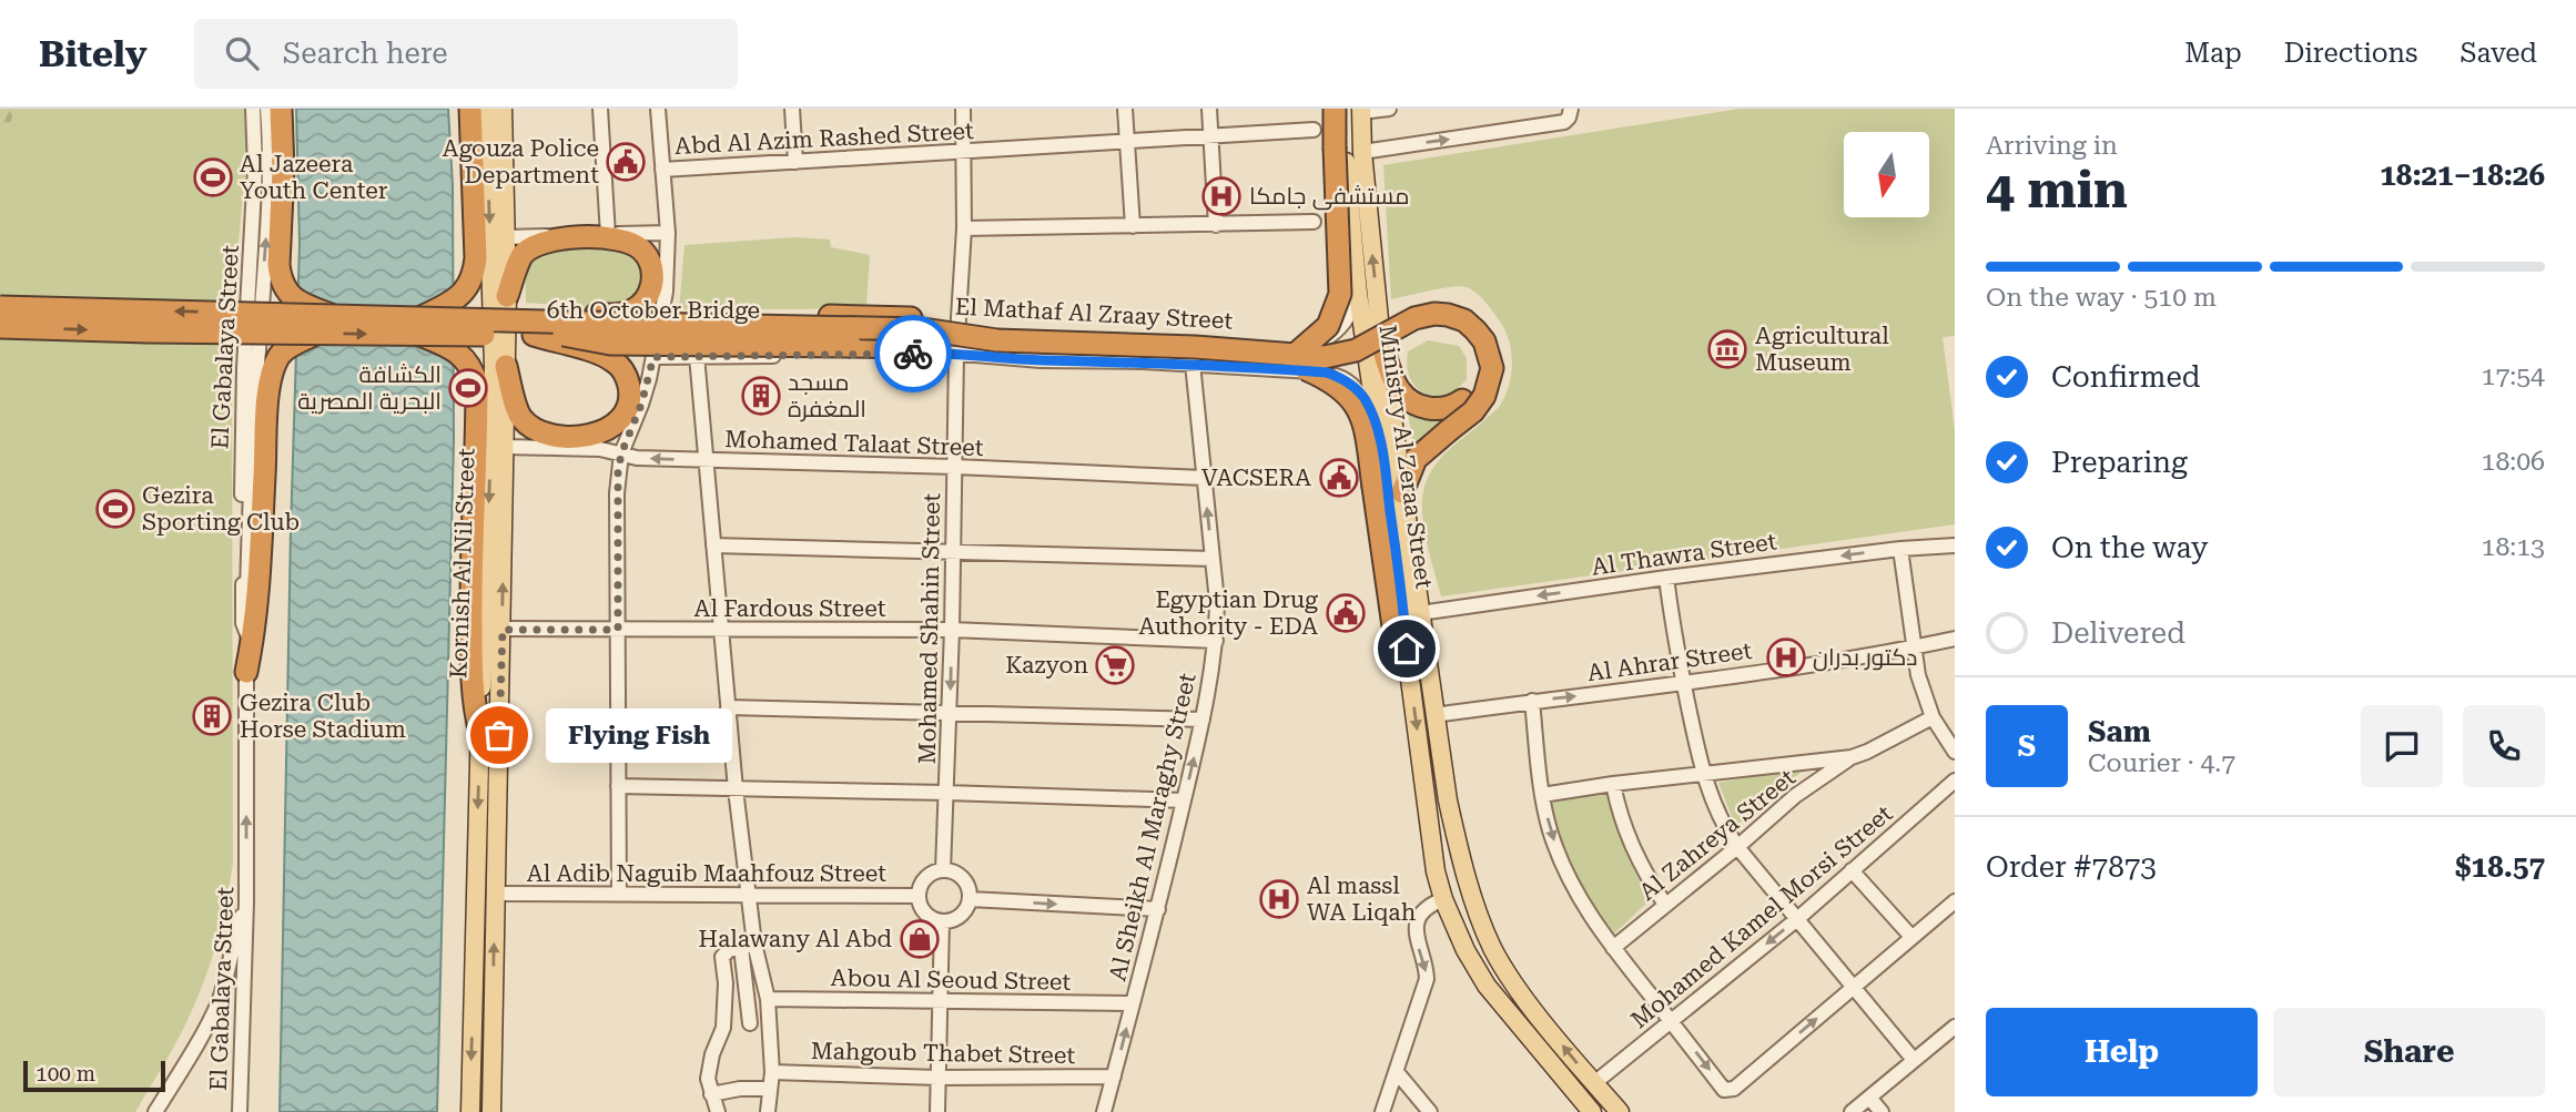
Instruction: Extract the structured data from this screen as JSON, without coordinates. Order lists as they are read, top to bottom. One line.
{"streets":{"highway":["6th October Bridge"],"main road":["Ministry Al Zeraa Street","Kornish Al Nil Street"],"street":["Abd Al Azim Rashed Street","El Mathaf Al Zraay Street","El Gabalaya Street","Mohamed Talaat Street","Al Thawra Street","Al Fardous Street","Mohamed Shahin Street","Al Ahrar Street","Al Sheikh Al Maraghy Street","Al Zahreya Street","Al Adib Naguib Maahfouz Street","Mohamed Kamel Morsi Street","Abou Al Seoud Street","Mahgoub Thabet Street"]},"crossings":[["Abd Al Azim Rashed Street","Mohamed Shahin Street"],["6th October Bridge","El Mathaf Al Zraay Street"],["El Mathaf Al Zraay Street","Ministry Al Zeraa Street"],["El Mathaf Al Zraay Street","Mohamed Shahin Street"],["El Mathaf Al Zraay Street","Al Sheikh Al Maraghy Street"],["Mohamed Talaat Street","Kornish Al Nil Street"],["Mohamed Talaat Street","Mohamed Shahin Street"],["Mohamed Talaat Street","Al Sheikh Al Maraghy Street"],["Ministry Al Zeraa Street","Al Thawra Street"],["Ministry Al Zeraa Street","Al Ahrar Street"],["Ministry Al Zeraa Street","Mohamed Kamel Morsi Street"],["Kornish Al Nil Street","Al Fardous Street"],["Kornish Al Nil Street","Al Adib Naguib Maahfouz Street"],["Al Fardous Street","Mohamed Shahin Street"],["Al Fardous Street","Al Sheikh Al Maraghy Street"],["Mohamed Shahin Street","Al Adib Naguib Maahfouz Street"],["Al Sheikh Al Maraghy Street","Abou Al Seoud Street"],["Al Sheikh Al Maraghy Street","Mahgoub Thabet Street"]],"one_way":["Al Thawra Street"],"places":{"public building":["Agouza Police Department","VACSERA","Egyptian Drug Authority - EDA"],"sports":["Al Jazeera Youth Center","الكشافة البحرية المصرية","Gezira Sporting Club"],"hospital":["مستشفى جامكا","دكتور بدران","Al massl WA Liqah"],"museum":["Agricultural Museum"],"building":["مسجد المغفرة","Gezira Club Horse Stadium"],"supermarket":["Kazyon"],"other":["Flying Fish"],"shop":["Halawany Al Abd"]},"scale_bar":"100 m","north":"bottom","page":{"header":"Bitely","search":"Search here","nav":["Map","Directions","Saved"],"heading":["4 min","Arriving in","18:21–18:26"],"panel":["Sam","Courier · 4.7","Order #7873","$18.57"],"bar":"On the way · 510 m","list":[["Confirmed","17:54"],["Preparing","18:06"],["On the way","18:13"],"Delivered"],"round":"S","bubble":"Flying Fish","buttons":["Help","Share"],"scale":"100 m"}}
